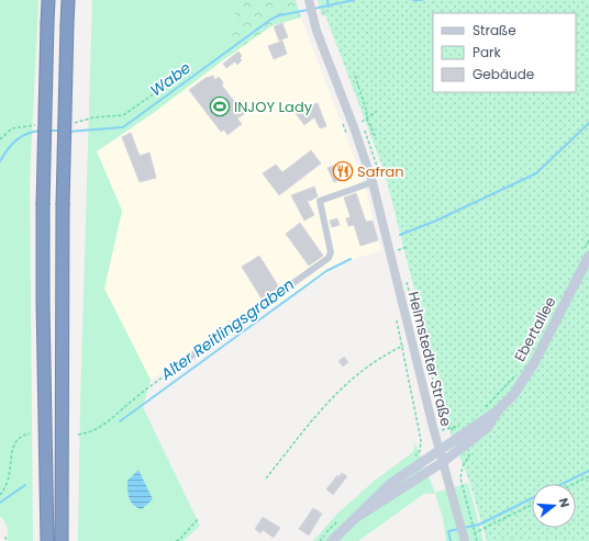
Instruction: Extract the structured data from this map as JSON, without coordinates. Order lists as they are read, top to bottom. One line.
{"streets":{"main road":["Ebertallee"],"street":["Helmstedter Straße"]},"crossings":[["Ebertallee","Helmstedter Straße"]],"water":["Wabe","Alter Reitlingsgraben"],"places":{"sports":["INJOY Lady"],"restaurant":["Safran"]},"legend":["Straße","Park","Gebäude"],"north":"right"}
